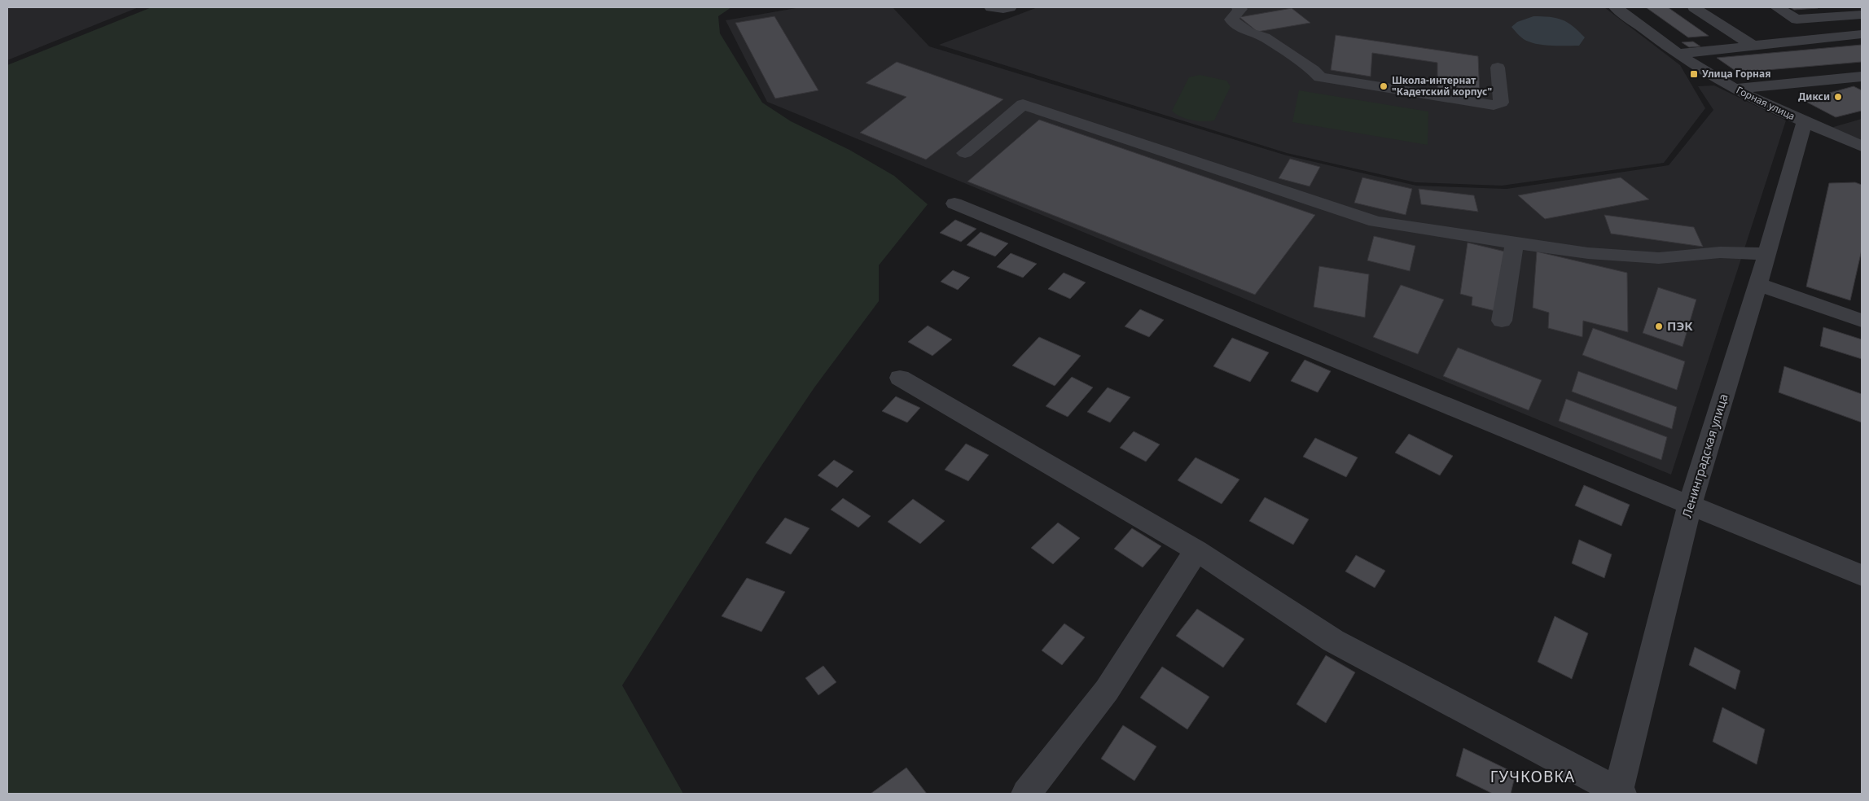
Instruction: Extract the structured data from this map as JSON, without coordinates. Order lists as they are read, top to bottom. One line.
{"streets":{"street":["Горная улица","Ленинградская улица"]},"crossings":[["Горная улица","Ленинградская улица"]],"districts":["ГУЧКОВКА"],"places":{"transit":["Улица Горная"],"other":["Школа-интернат \"Кадетский корпус\"","Дикси","ПЭК"]}}
